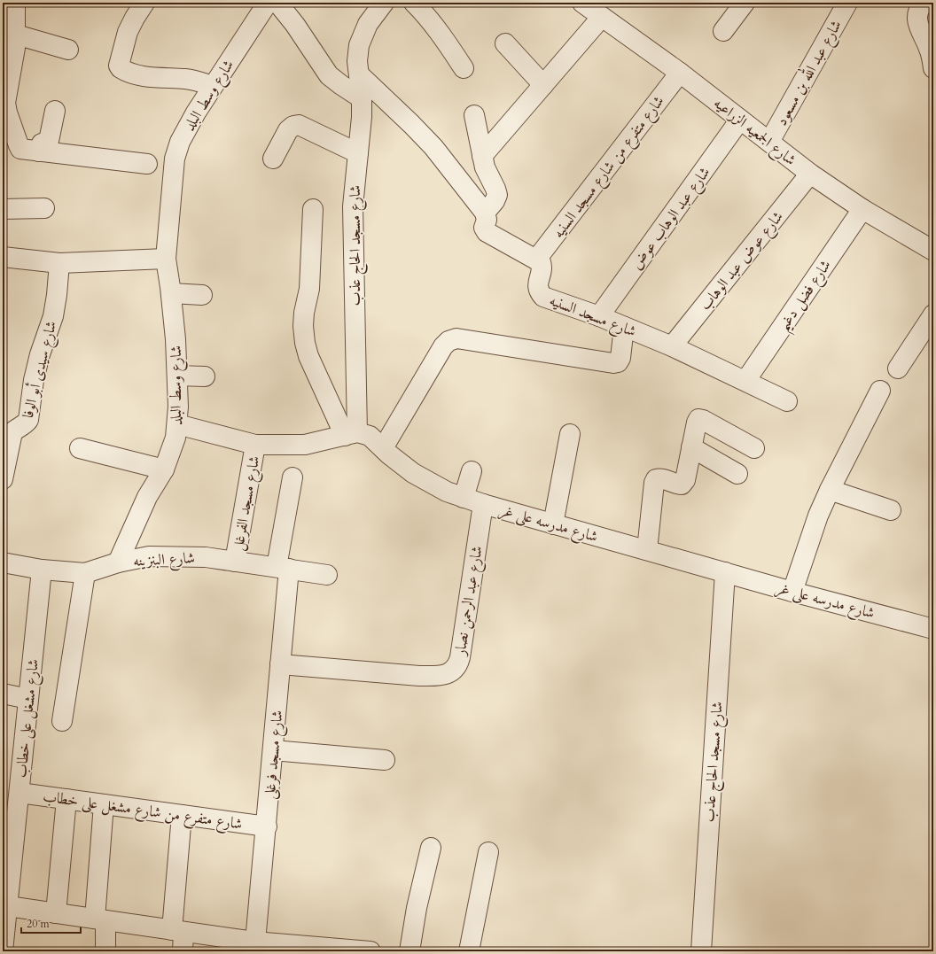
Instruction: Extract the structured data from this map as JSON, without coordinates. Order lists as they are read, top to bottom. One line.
{"streets":{"street":["شارع عبد الله بن مسعود","شارع وسط البلد","شارع الجمعيه الزراعيه","شارع متفرع من شارع مسجد السنيه","شارع عبد الوهاب عوض","شارع مسجد الحاج عذب","شارع عوض عبد الوهاب","شارع فضل دغيم","شارع مسجد السنيه","شارع سيدى أبو الوفا","شارع مسجد الفرغل","شارع مدرسه على غر","شارع البنزينه","شارع عبد الرحمن نصار","شارع مشغل على خطاب","شارع مسجد فرغلى","شارع متفرع من شارع مشغل على خطاب"]},"crossings":[["شارع عبد الله بن مسعود","شارع الجمعيه الزراعيه"],["شارع وسط البلد","شارع البنزينه"],["شارع الجمعيه الزراعيه","شارع متفرع من شارع مسجد السنيه"],["شارع الجمعيه الزراعيه","شارع عبد الوهاب عوض"],["شارع الجمعيه الزراعيه","شارع عوض عبد الوهاب"],["شارع الجمعيه الزراعيه","شارع فضل دغيم"],["شارع متفرع من شارع مسجد السنيه","شارع مسجد السنيه"],["شارع عبد الوهاب عوض","شارع مسجد السنيه"],["شارع مسجد الحاج عذب","شارع مدرسه على غر"],["شارع عوض عبد الوهاب","شارع مسجد السنيه"],["شارع فضل دغيم","شارع مسجد السنيه"],["شارع مسجد الفرغل","شارع البنزينه"],["شارع مدرسه على غر","شارع عبد الرحمن نصار"],["شارع البنزينه","شارع مشغل على خطاب"],["شارع البنزينه","شارع مسجد فرغلى"],["شارع عبد الرحمن نصار","شارع مسجد فرغلى"],["شارع مشغل على خطاب","شارع متفرع من شارع مشغل على خطاب"],["شارع مسجد فرغلى","شارع متفرع من شارع مشغل على خطاب"]],"scale_bar":"20 m"}
